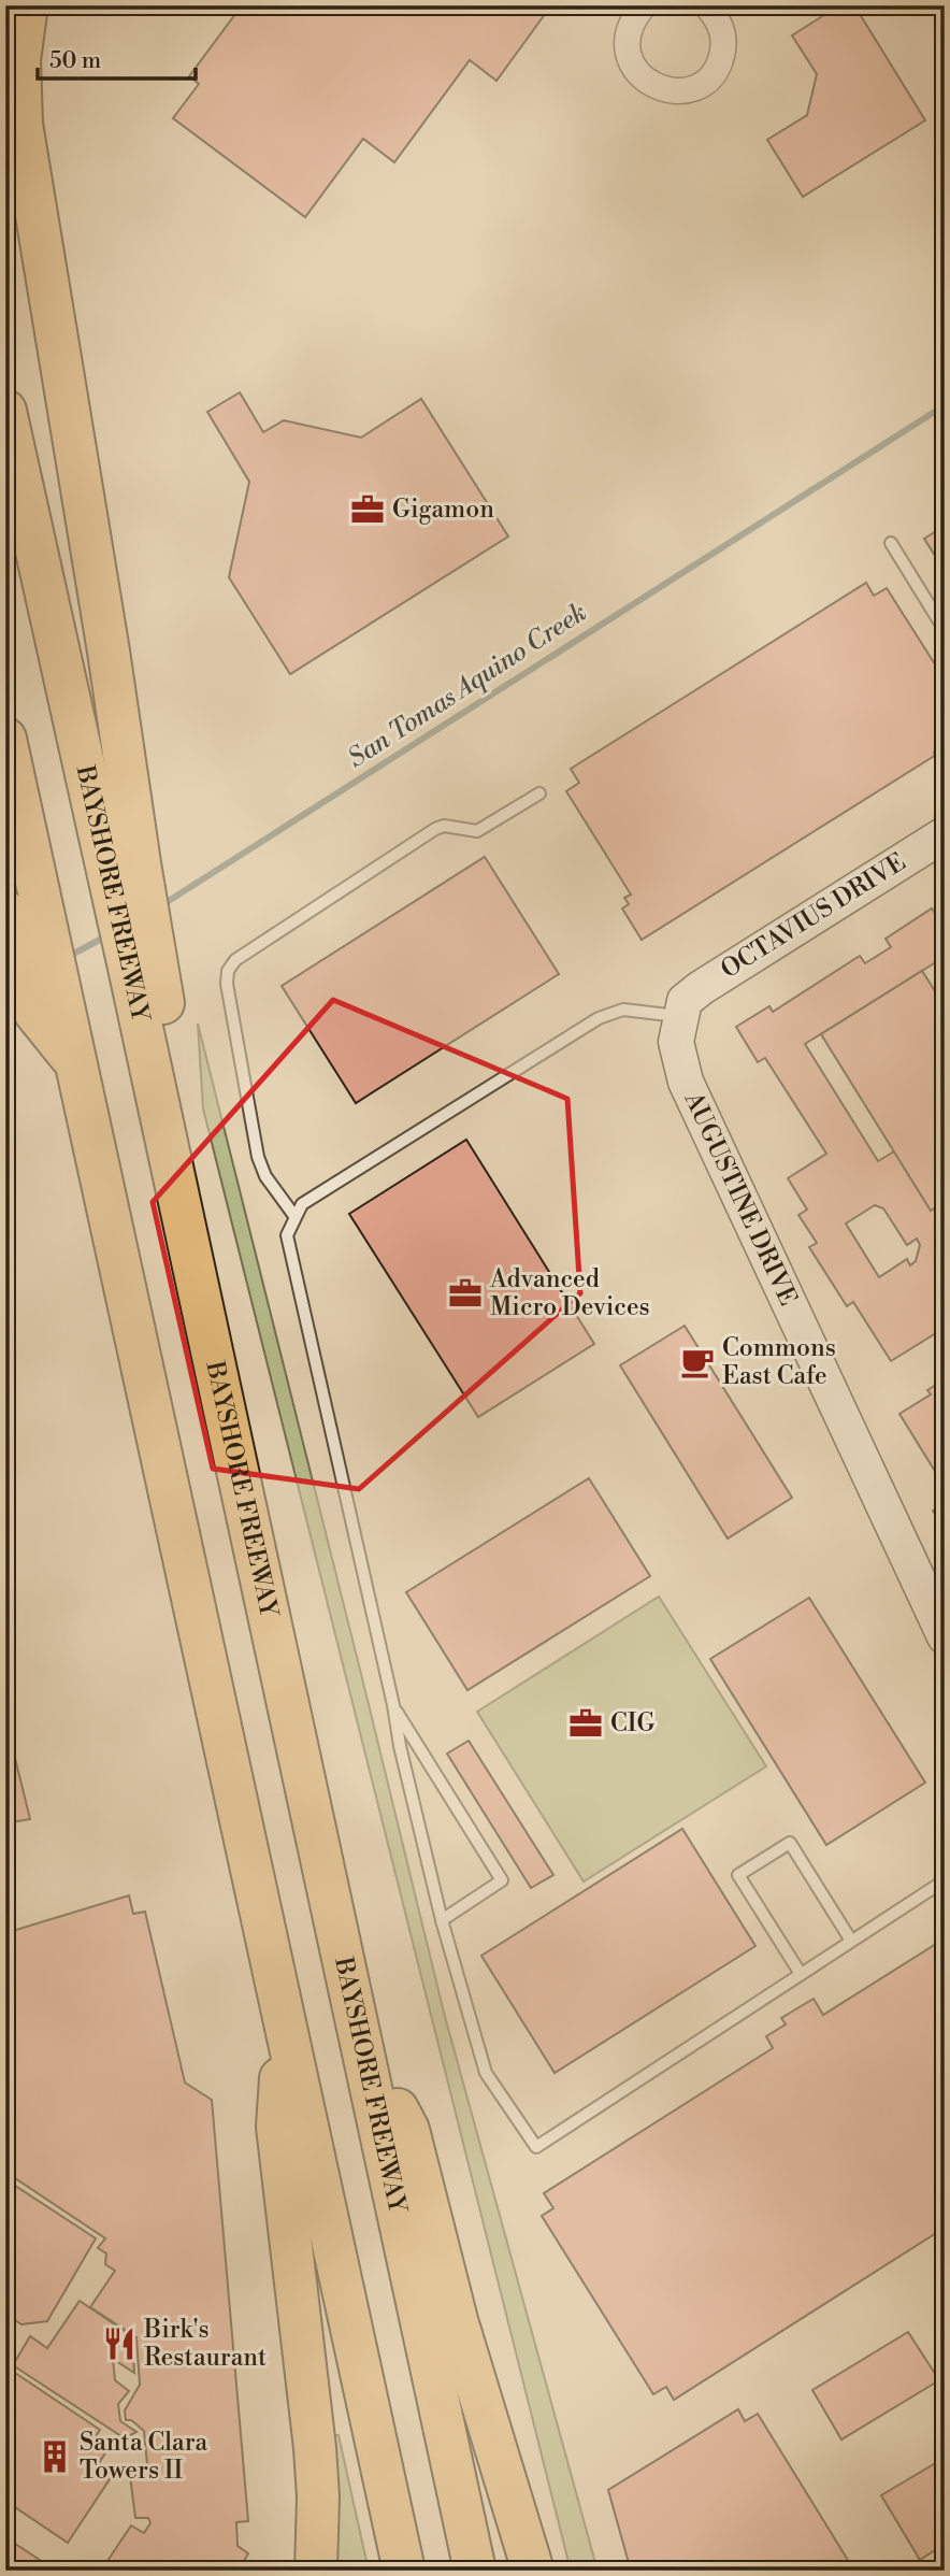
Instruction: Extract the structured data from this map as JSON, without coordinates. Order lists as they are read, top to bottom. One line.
{"streets":{"highway":["BAYSHORE FREEWAY"],"street":["OCTAVIUS DRIVE","AUGUSTINE DRIVE"]},"crossings":[["OCTAVIUS DRIVE","AUGUSTINE DRIVE"]],"water":["San Tomas Aquino Creek"],"places":{"office":["Gigamon","Advanced Micro Devices","CIG"],"cafe":["Commons East Cafe"],"restaurant":["Birk's Restaurant"],"building":["Santa Clara Towers II"]},"scale_bar":"50 m"}
